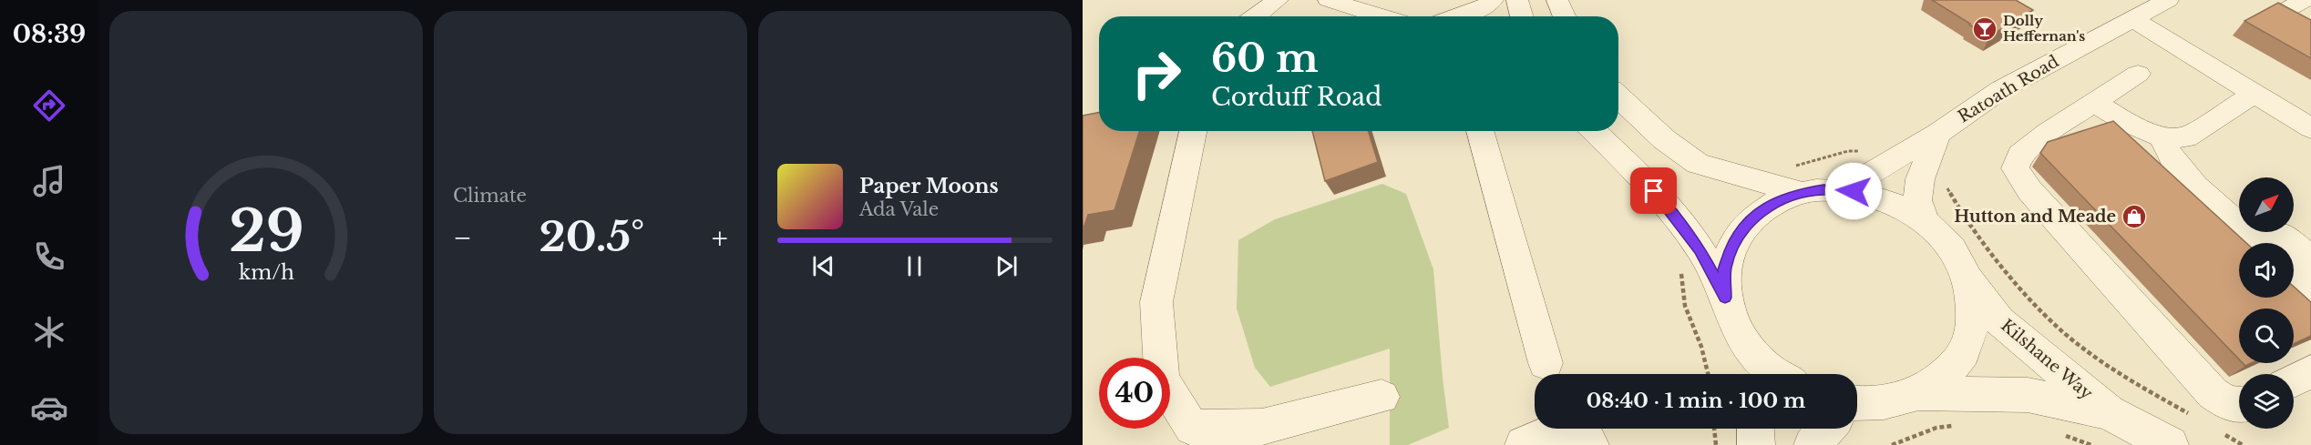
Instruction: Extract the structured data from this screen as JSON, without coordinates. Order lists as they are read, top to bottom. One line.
{"streets":{"street":["Ratoath Road","Kilshane Way"]},"places":{"bar":["Dolly Heffernan's"],"shop":["Hutton and Meade"]},"north":"top right","page":{"tabs":"08:39","tile":"Climate","turn":["60 m","Corduff Road"],"song":["Paper Moons","Ada Vale"],"heat":["−","20.5°","+"],"limit":"40","trip":"08:40 · 1 min · 100 m","gauge":["29","km/h"]}}
